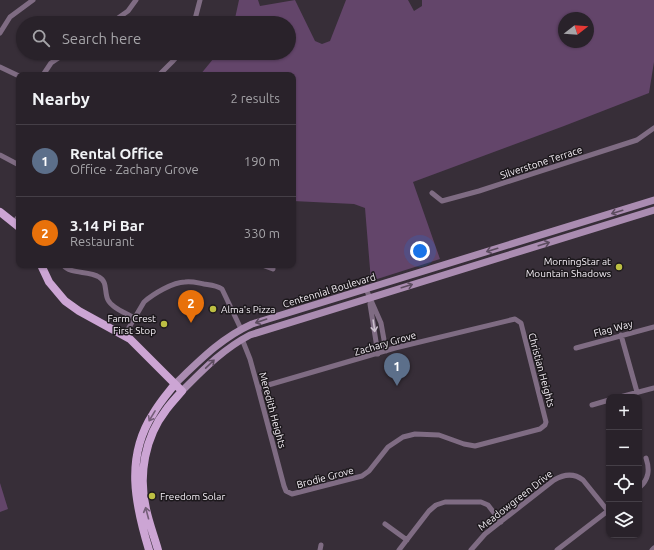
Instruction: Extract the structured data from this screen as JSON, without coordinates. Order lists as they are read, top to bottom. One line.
{"streets":{"main road":["Centennial Boulevard"],"street":["Silverstone Terrace","Flag Way","Zachary Grove","Christian Heights","Meredith Heights","Brodie Grove","Meadowgreen Drive"]},"crossings":[["Centennial Boulevard","Meredith Heights"],["Zachary Grove","Christian Heights"],["Zachary Grove","Meredith Heights"],["Christian Heights","Brodie Grove"],["Meredith Heights","Brodie Grove"]],"places":["MorningStar at Mountain Shadows","Alma's Pizza","Farm Crest First Stop","Freedom Solar"],"north":"right","page":{"search":"Search here","heading":["Nearby","2 results"],"list":[{"mark":"1","name":"Rental Office","note":"Office · Zachary Grove","value":"190 m"},{"mark":"2","name":"3.14 Pi Bar","note":"Restaurant","value":"330 m"}],"pins":["2","1"],"map_buttons":["+","−"]}}
